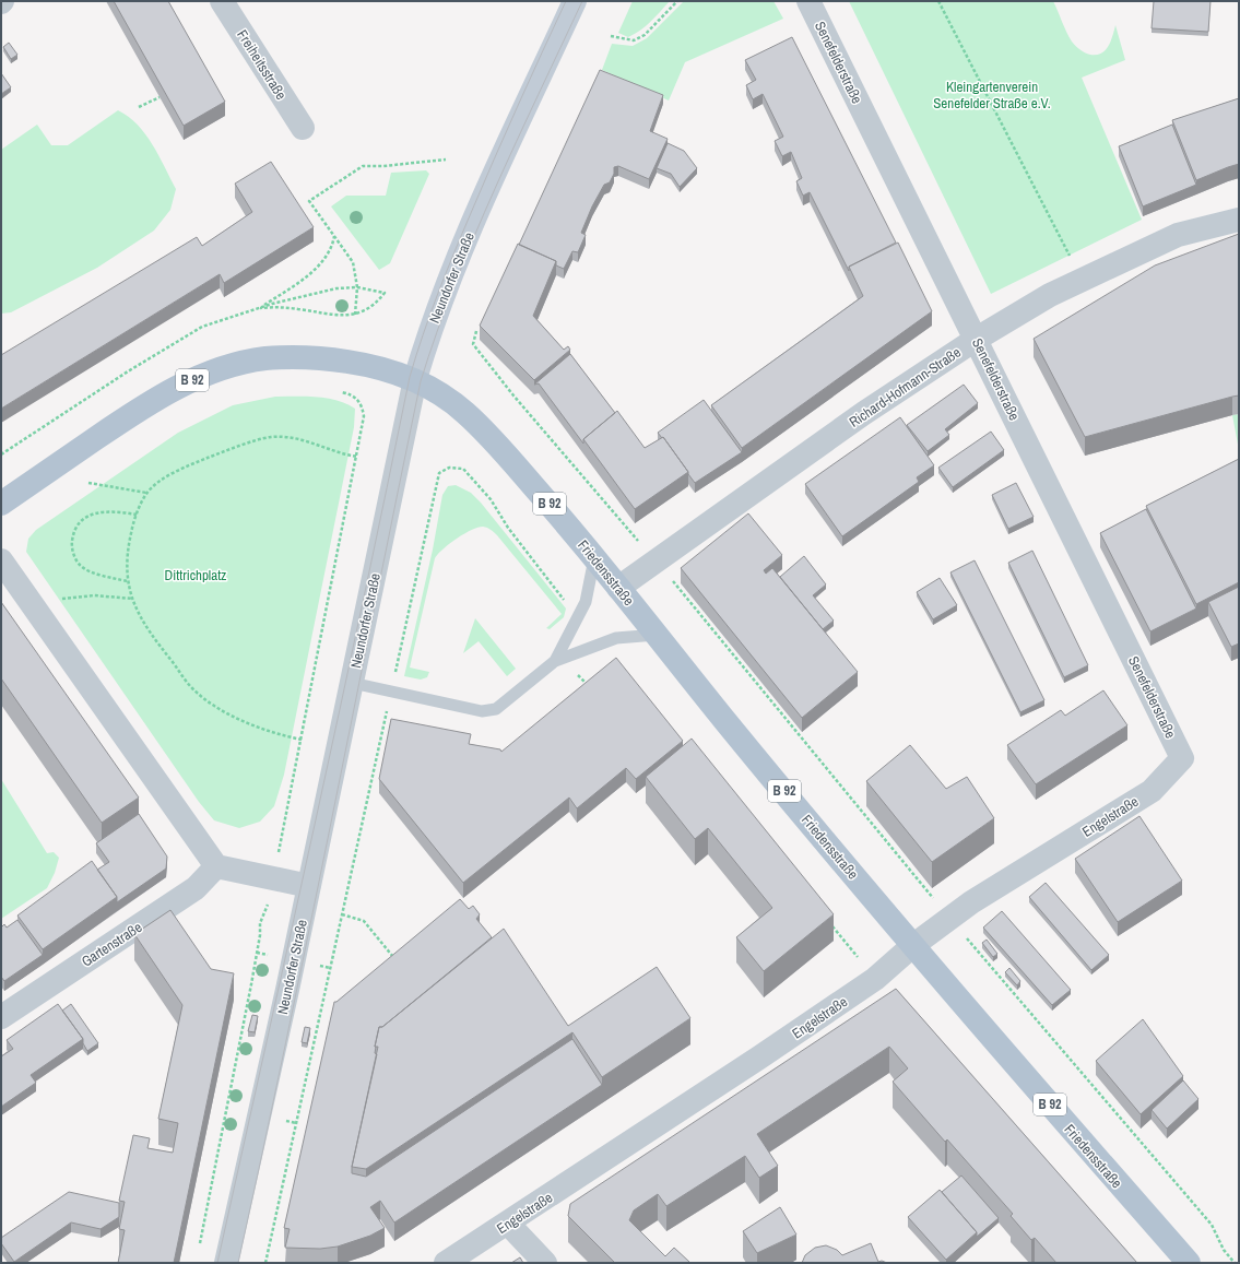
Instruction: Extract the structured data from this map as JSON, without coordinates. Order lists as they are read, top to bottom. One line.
{"streets":{"main road":["B 92","Friedensstraße"],"street":["Senefelderstraße","Freiheitsstraße","Neundorfer Straße","Richard-Hofmann-Straße","Engelstraße","Gartenstraße"]},"crossings":[["Senefelderstraße","Richard-Hofmann-Straße"],["Senefelderstraße","Engelstraße"],["Neundorfer Straße","B 92"],["Neundorfer Straße","Friedensstraße"],["B 92","Friedensstraße"],["Richard-Hofmann-Straße","Friedensstraße"],["Friedensstraße","Engelstraße"]],"parks":["Kleingartenverein Senefelder Straße e.V.","Dittrichplatz"]}
